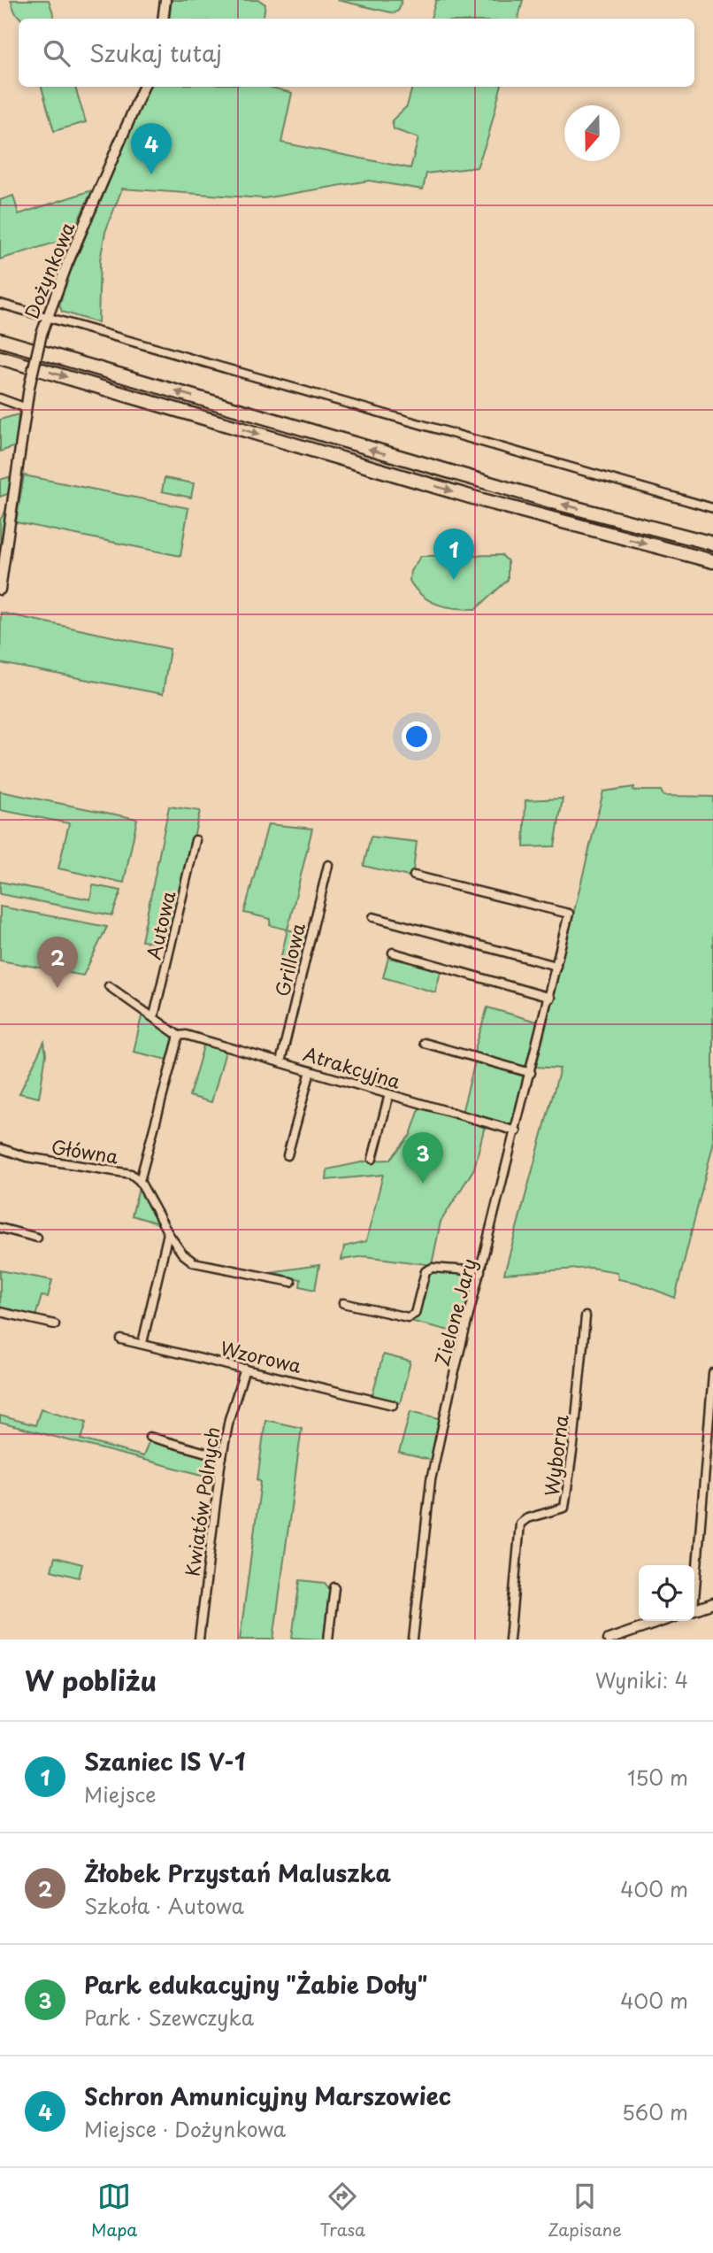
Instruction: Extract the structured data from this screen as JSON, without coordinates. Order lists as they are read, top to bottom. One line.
{"streets":{"street":["Dożynkowa","Autowa","Grillowa","Atrakcyjna","Główna","Zielone Jary","Wzorowa","Wyborna","Kwiatów Polnych"]},"crossings":[["Grillowa","Atrakcyjna"],["Atrakcyjna","Zielone Jary"],["Wzorowa","Kwiatów Polnych"]],"north":"bottom","page":{"search":"Szukaj tutaj","pins":["4","1","2","3"],"heading":["W pobliżu","Wyniki: 4"],"list":[{"mark":"1","name":"Szaniec IS V-1","note":"Miejsce","value":"150 m"},{"mark":"2","name":"Żłobek Przystań Maluszka","note":"Szkoła · Autowa","value":"400 m"},{"mark":"3","name":"Park edukacyjny \"Żabie Doły\"","note":"Park · Szewczyka","value":"400 m"},{"mark":"4","name":"Schron Amunicyjny Marszowiec","note":"Miejsce · Dożynkowa","value":"560 m"}],"nav":["Mapa","Trasa","Zapisane"]}}
